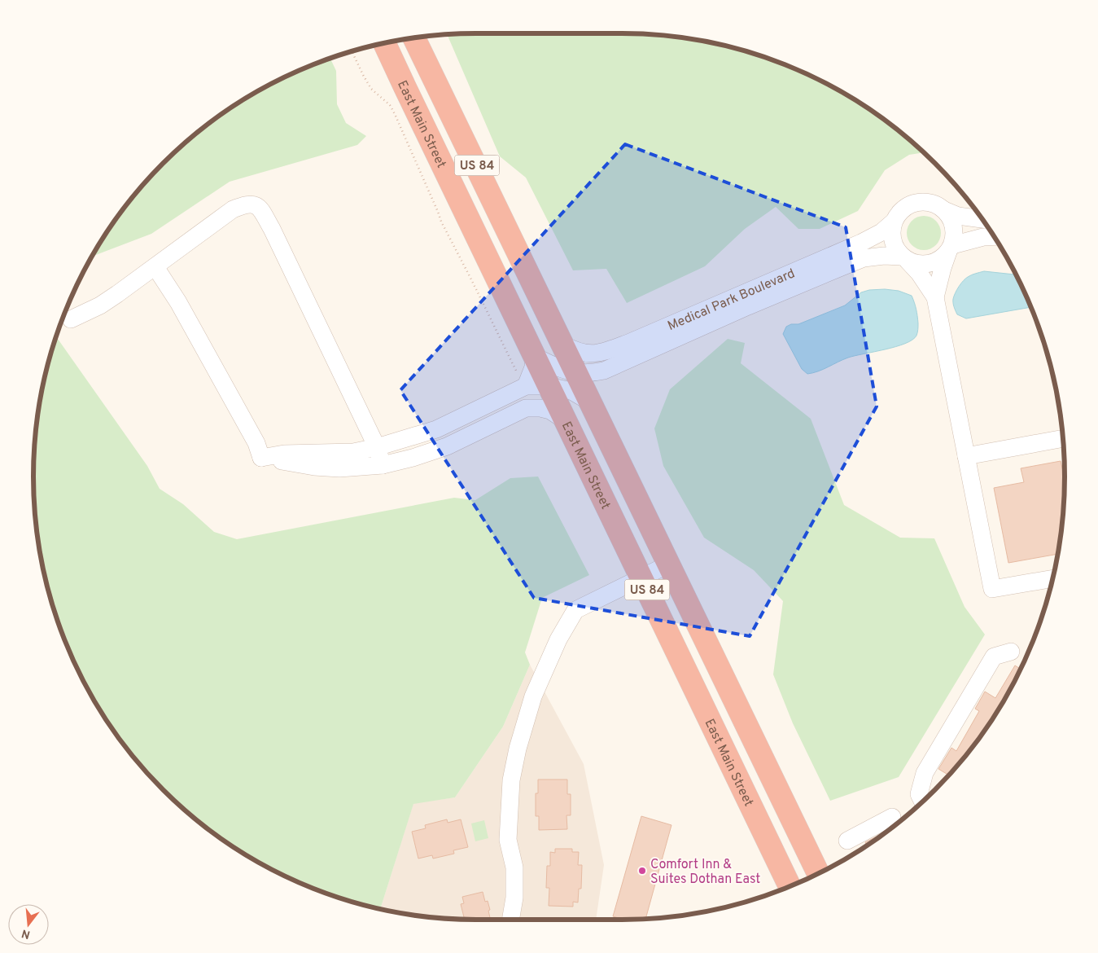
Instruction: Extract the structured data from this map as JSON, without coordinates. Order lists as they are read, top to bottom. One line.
{"streets":{"highway":["East Main Street","US 84"],"street":["Medical Park Boulevard"]},"crossings":[["East Main Street","Medical Park Boulevard"],["US 84","Medical Park Boulevard"]],"places":["Comfort Inn & Suites Dothan East"],"north":"bottom"}
